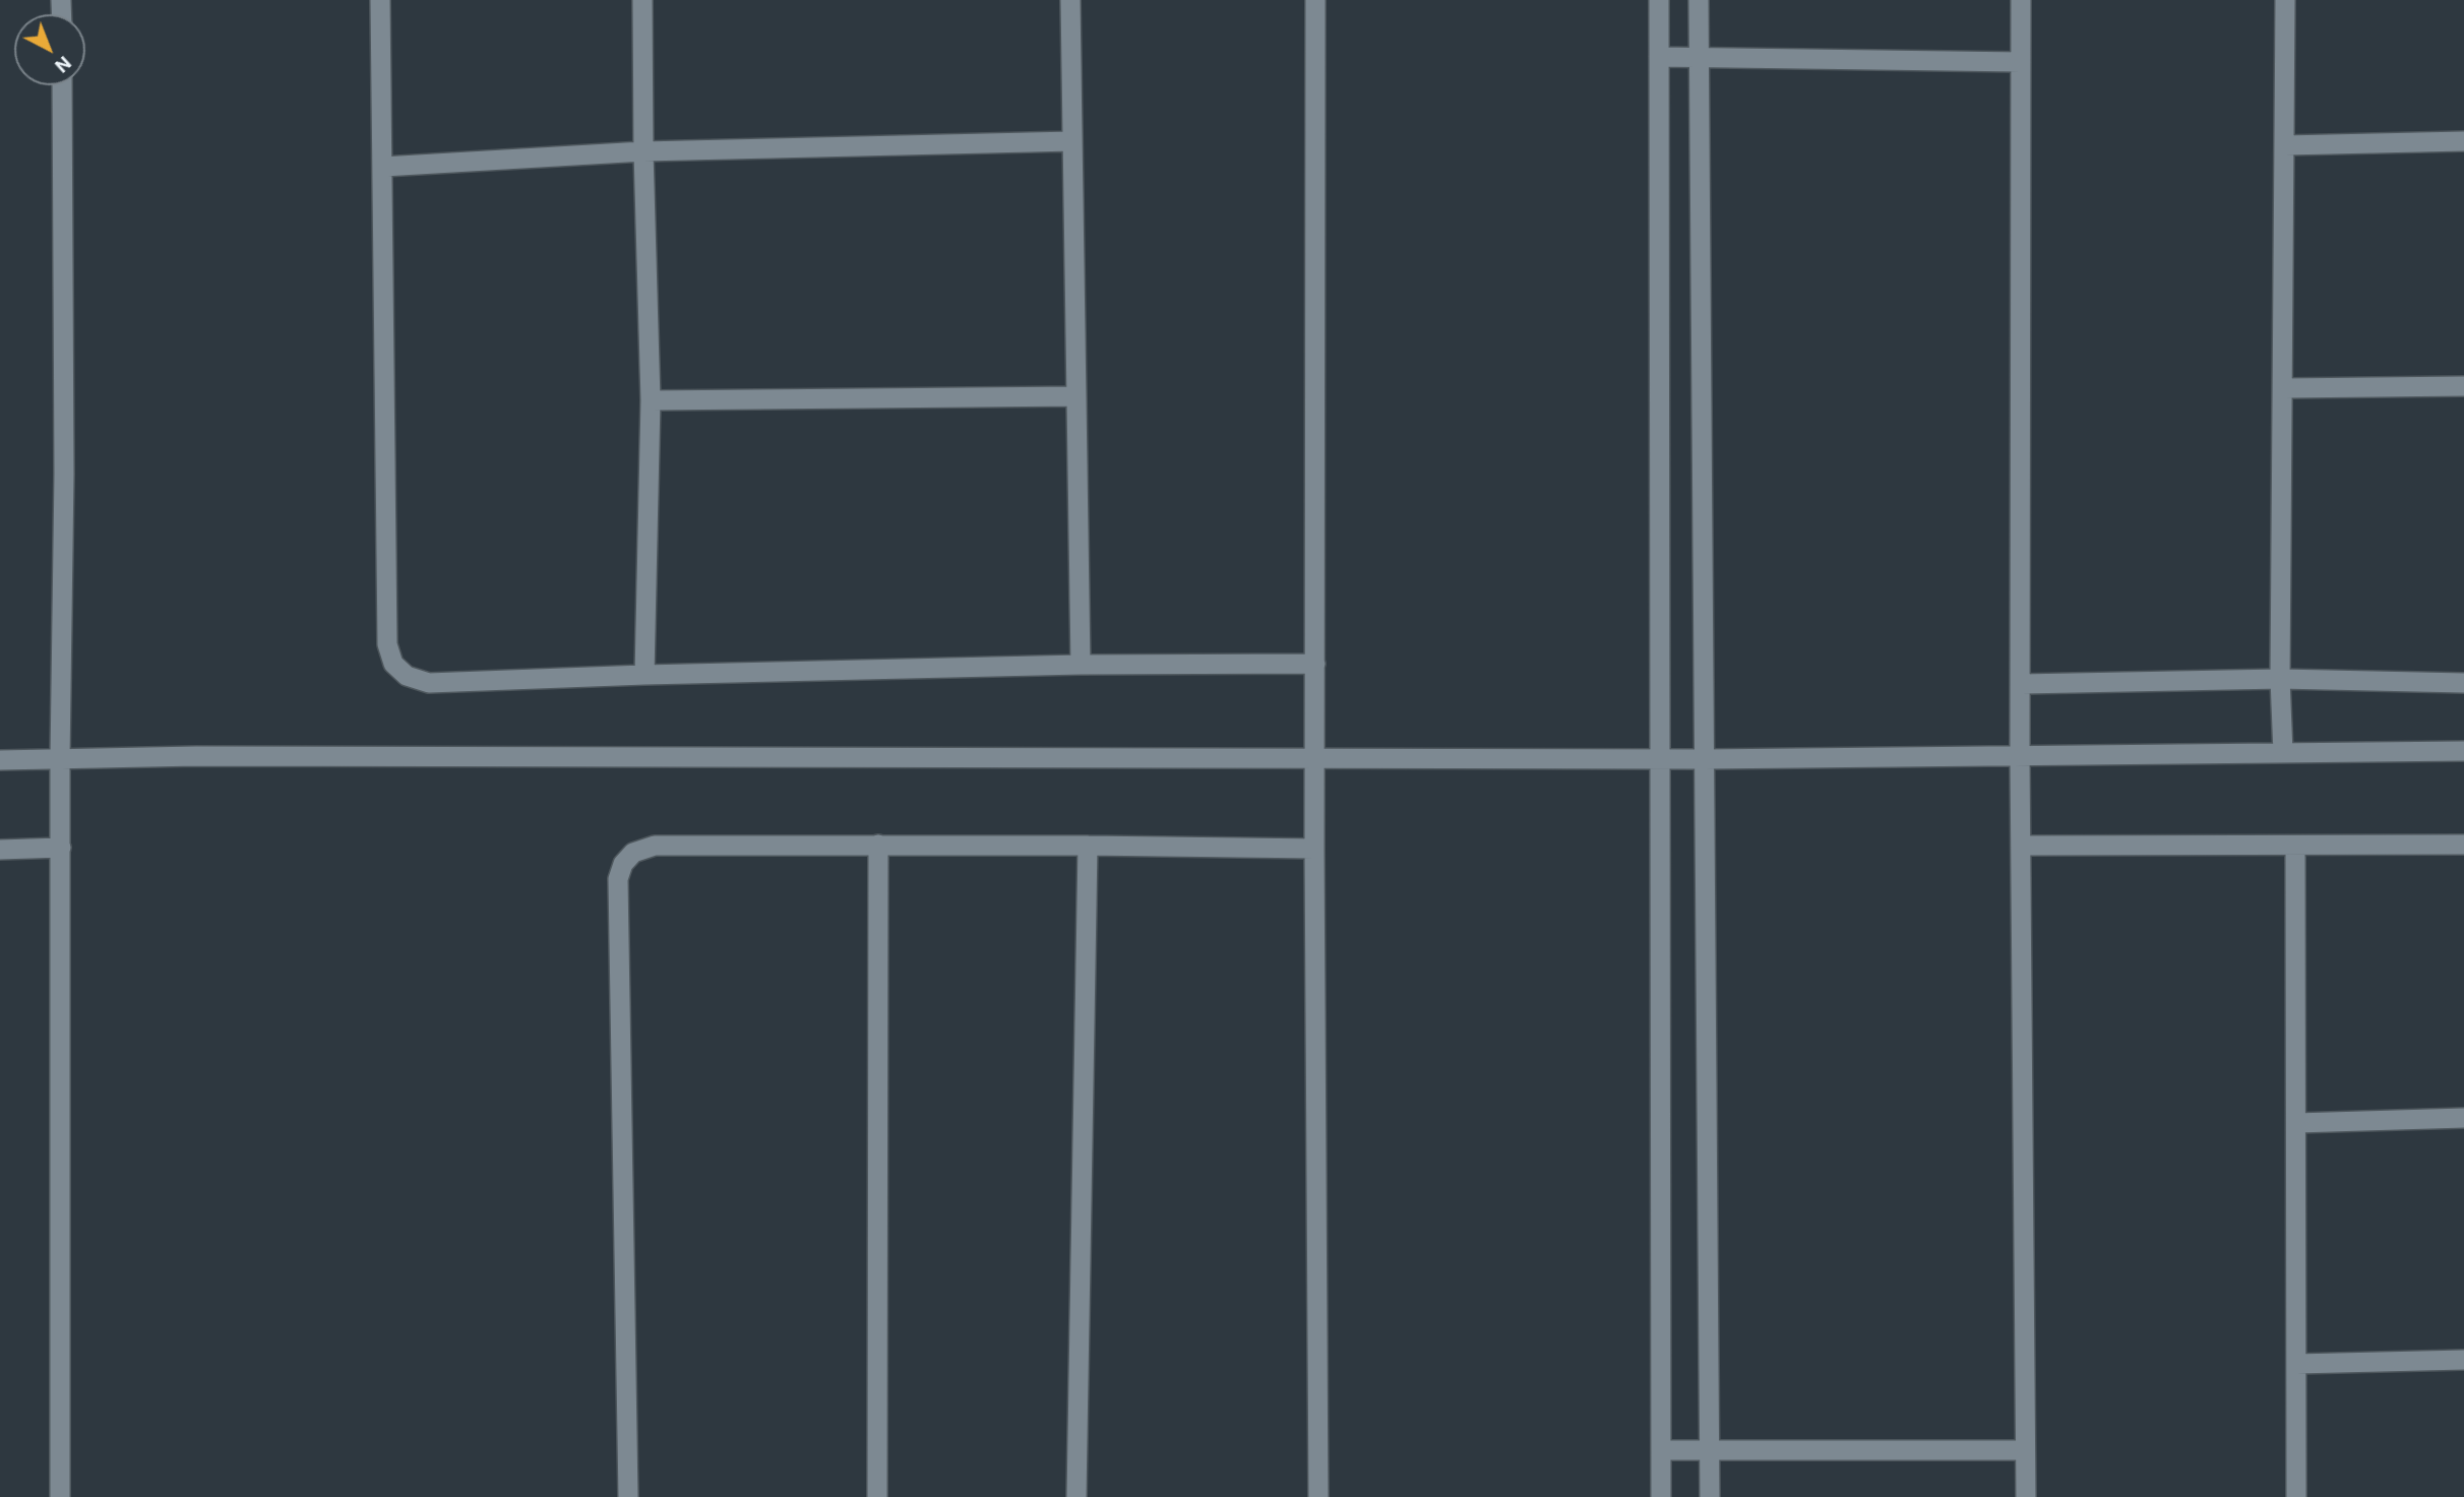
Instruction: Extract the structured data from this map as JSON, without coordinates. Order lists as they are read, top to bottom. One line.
{"north":"bottom right"}
